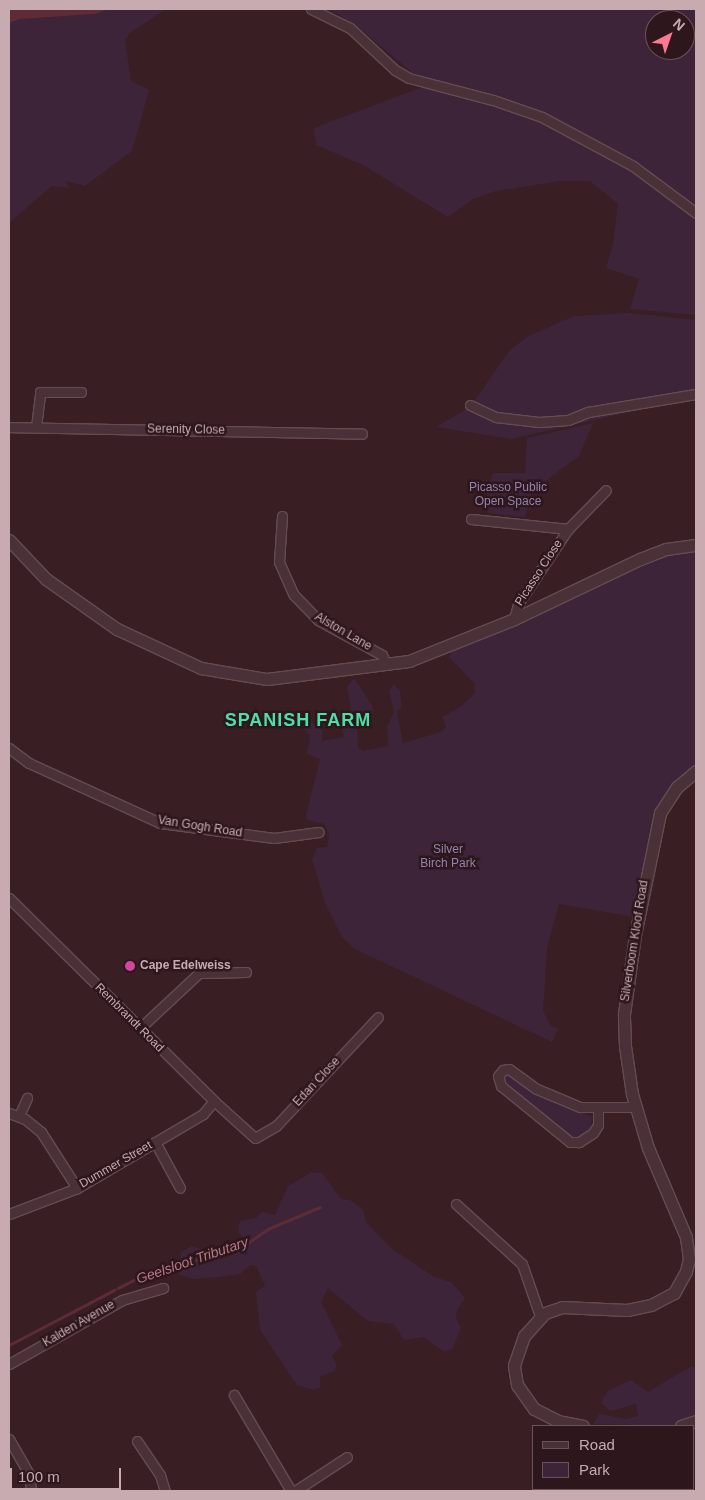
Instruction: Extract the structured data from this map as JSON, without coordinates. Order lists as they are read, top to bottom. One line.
{"streets":{"street":["Serenity Close","Picasso Close","Alston Lane","Van Gogh Road","Silverboom Kloof Road","Rembrandt Road","Edan Close","Dummer Street","Kalden Avenue"]},"crossings":[["Rembrandt Road","Edan Close"],["Rembrandt Road","Dummer Street"]],"districts":["SPANISH FARM"],"water":["Geelsloot Tributary"],"parks":["Picasso Public Open Space","Silver Birch Park"],"places":["Cape Edelweiss"],"legend":["Road","Park"],"scale_bar":"100 m","north":"top right"}
